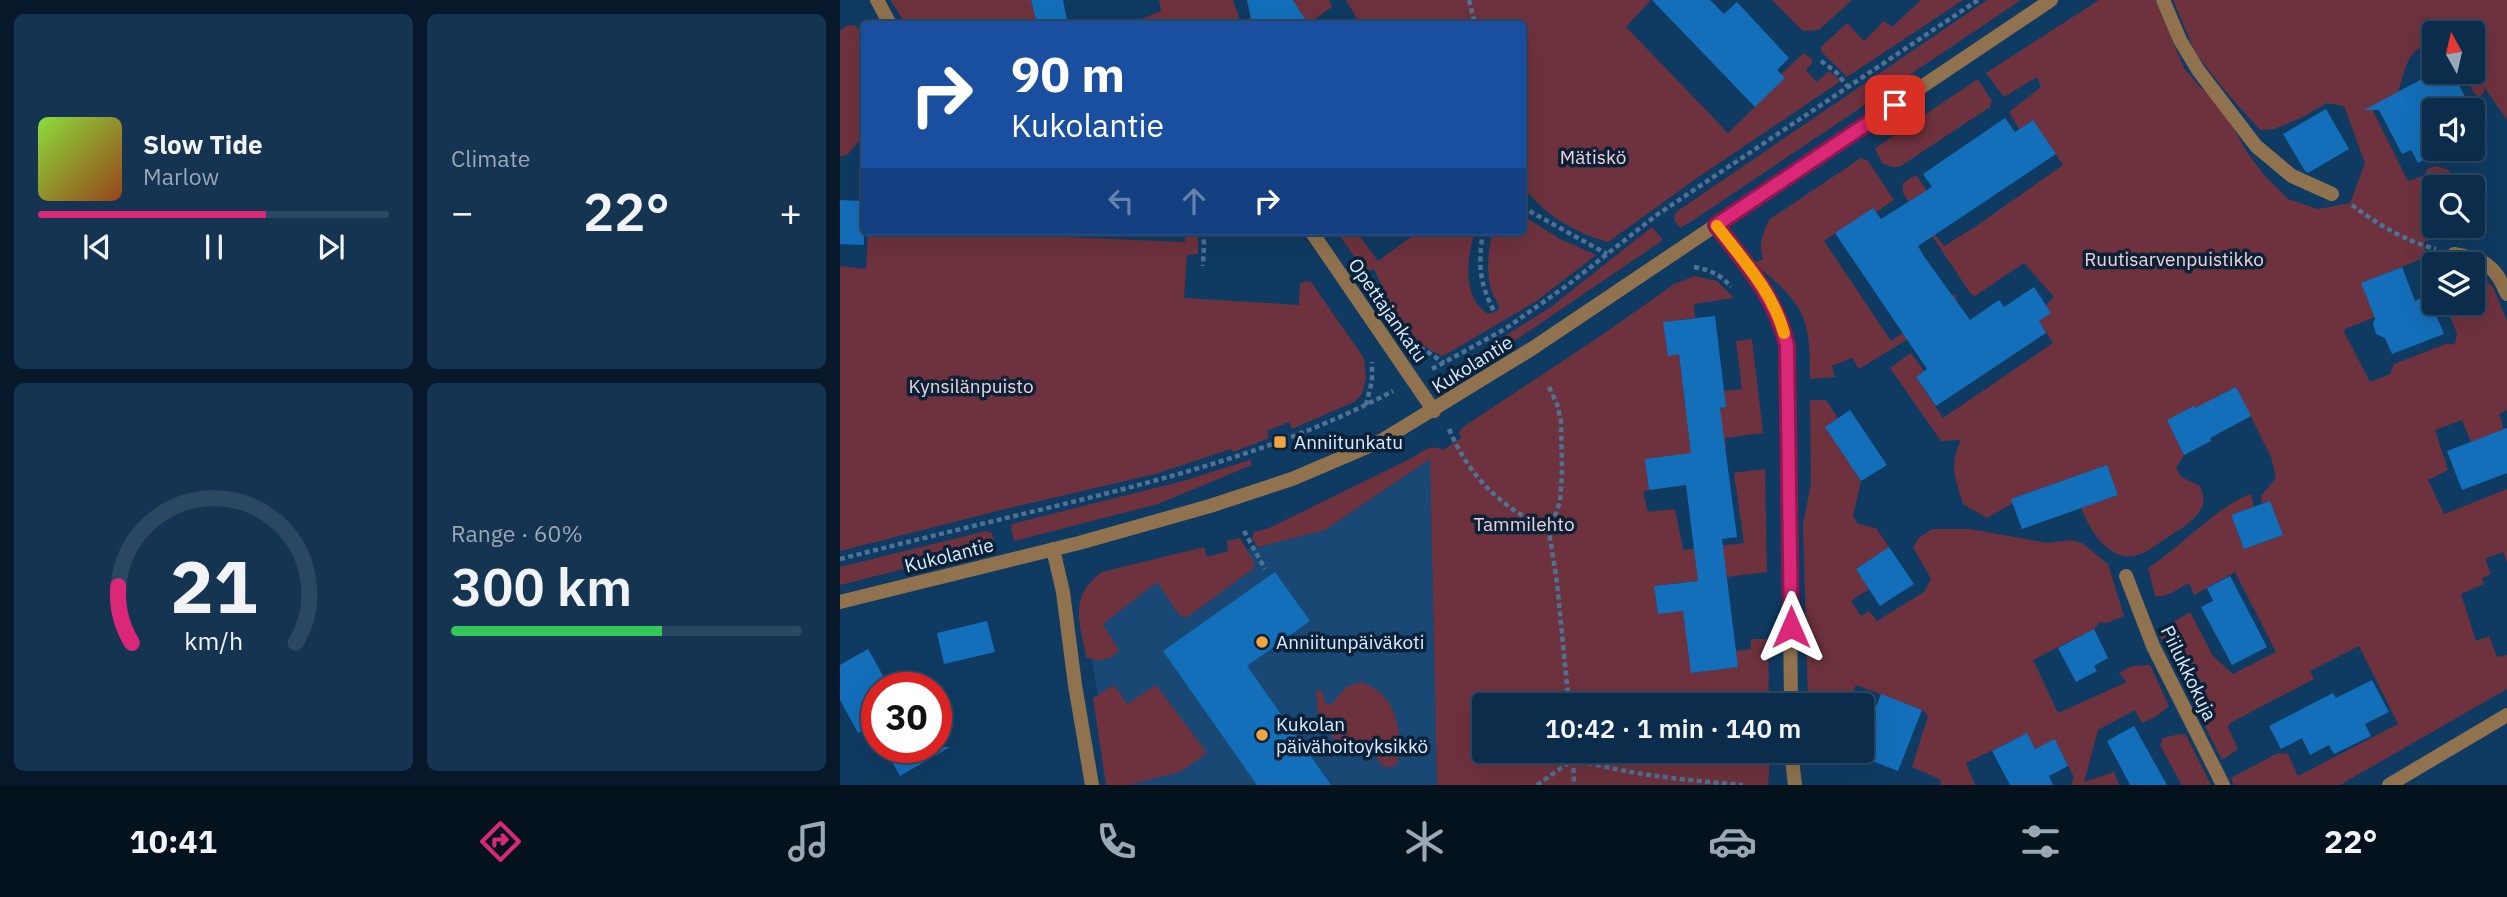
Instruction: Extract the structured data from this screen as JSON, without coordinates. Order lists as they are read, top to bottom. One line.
{"streets":{"street":["Opettajankatu","Kukolantie","Piilukkokuja"]},"crossings":[["Opettajankatu","Kukolantie"]],"parks":["Mätiskö","Ruutisarvenpuistikko","Kynsilänpuisto","Tammilehto"],"places":{"transit":["Anniitunkatu"],"other":["Anniitunpäiväkoti","Kukolan päivähoitoyksikkö"]},"north":"top","page":{"tile":["Climate",["Range · 60%","300 km"]],"turn":["90 m","Kukolantie"],"song":["Slow Tide","Marlow"],"heat":["−","22°","+"],"limit":"30","trip":"10:42 · 1 min · 140 m","tabs":["10:41","22°"],"gauge":["21","km/h"]}}
